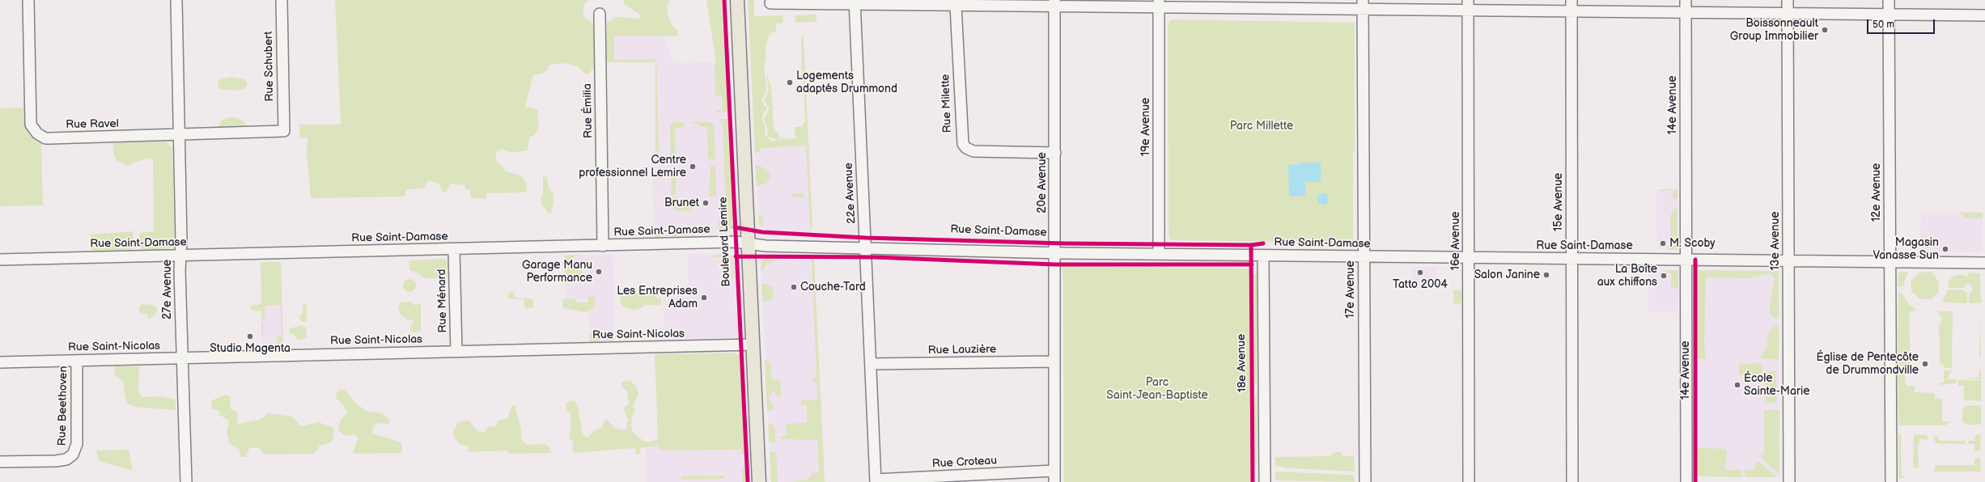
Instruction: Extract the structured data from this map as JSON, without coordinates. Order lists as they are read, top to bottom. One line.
{"streets":{"main road":["Boulevard Lemire"],"street":["Rue Schubert","Rue Milette","14e Avenue","Rue Émilia","Rue Ravel","19e Avenue","20e Avenue","12e Avenue","22e Avenue","15e Avenue","Rue Saint-Damase","16e Avenue","13e Avenue","27e Avenue","17e Avenue","Rue Ménard","Rue Saint-Nicolas","Rue Lauzière","18e Avenue","Rue Beethoven","Rue Croteau"]},"crossings":[["Rue Schubert","Rue Ravel"],["Rue Milette","20e Avenue"],["14e Avenue","Rue Saint-Damase"],["Rue Émilia","Rue Saint-Damase"],["Rue Ravel","27e Avenue"],["19e Avenue","Rue Saint-Damase"],["20e Avenue","Rue Saint-Damase"],["20e Avenue","Rue Lauzière"],["20e Avenue","Rue Croteau"],["12e Avenue","Rue Saint-Damase"],["22e Avenue","Rue Saint-Damase"],["22e Avenue","Rue Lauzière"],["22e Avenue","Rue Croteau"],["15e Avenue","Rue Saint-Damase"],["Rue Saint-Damase","16e Avenue"],["Rue Saint-Damase","13e Avenue"],["Rue Saint-Damase","Boulevard Lemire"],["Rue Saint-Damase","27e Avenue"],["Rue Saint-Damase","17e Avenue"],["Rue Saint-Damase","Rue Ménard"],["Rue Saint-Damase","18e Avenue"],["Boulevard Lemire","Rue Saint-Nicolas"],["27e Avenue","Rue Saint-Nicolas"],["Rue Ménard","Rue Saint-Nicolas"],["Rue Saint-Nicolas","Rue Beethoven"]],"parks":["Parc Millette","Parc Saint-Jean-Baptiste"],"places":["Boissonneault Group Immobilier","Logements adaptés Drummond","Centre professionnel Lemire","Brunet","M. Scoby","Magasin Vanasse Sun","Garage Manu Performance","Tatto 2004","Salon Janine","La Boîte aux chiffons","Couche-Tard","Les Entreprises Adam","Studio Magenta","Église de Pentecôte de Drummondville","École Sainte-Marie"],"scale_bar":"50 m"}
